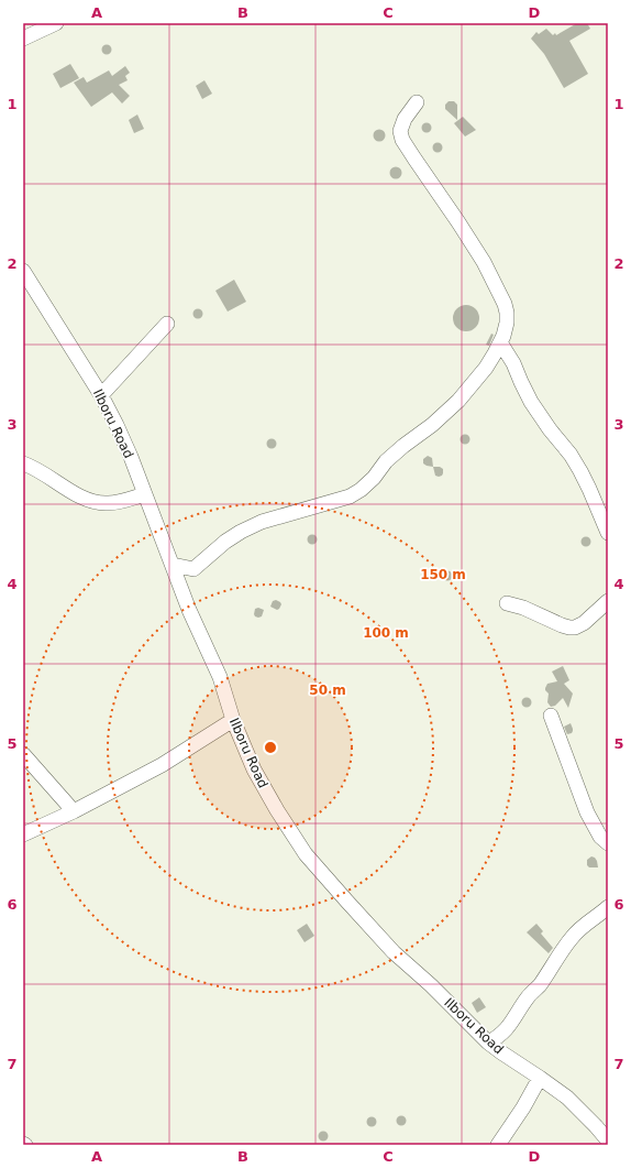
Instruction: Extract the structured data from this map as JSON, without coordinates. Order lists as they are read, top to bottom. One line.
{"streets":{"street":["Ilboru Road"]},"grid":{"columns":["A","B","C","D"],"rows":["1","2","3","4","5","6","7"]},"rings":["150 m","100 m","50 m"]}
